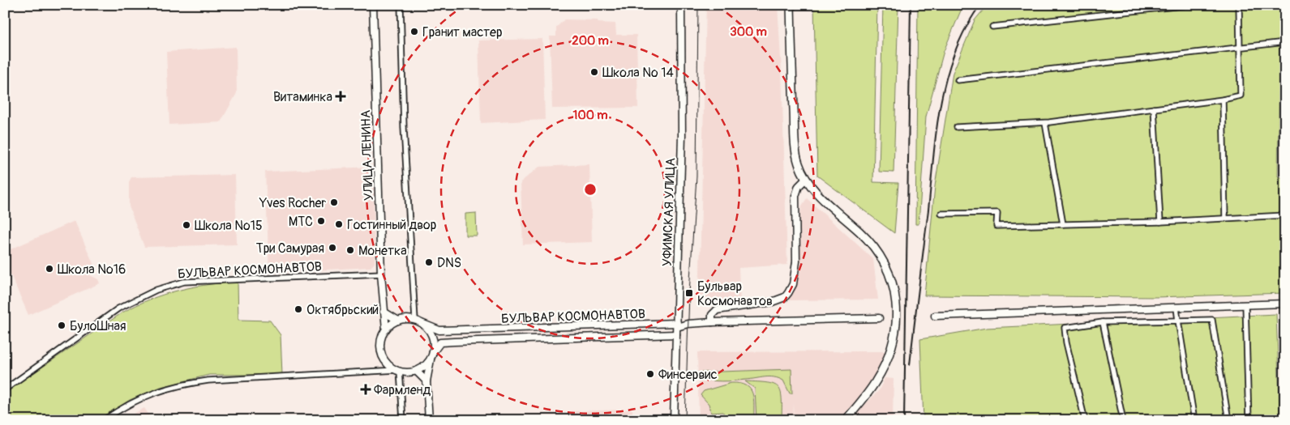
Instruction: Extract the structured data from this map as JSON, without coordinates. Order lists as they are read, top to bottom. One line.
{"streets":{"main road":["УЛИЦА ЛЕНИНА","УФИМСКАЯ УЛИЦА","БУЛЬВАР КОСМОНАВТОВ"]},"crossings":[["УЛИЦА ЛЕНИНА","БУЛЬВАР КОСМОНАВТОВ"],["УФИМСКАЯ УЛИЦА","БУЛЬВАР КОСМОНАВТОВ"]],"places":{"other":["Гранит мастер","Школа № 14","Yves Rocher","МТС","Гостинный двор","Школа №15","Три Самурая","Монетка","DNS","Школа №16","Октябрьский","БулоШная","Финсервис"],"health":["Витаминка","Фармленд"],"transit":["Бульвар Космонавтов"]},"rings":["300 m","200 m","100 m"]}
